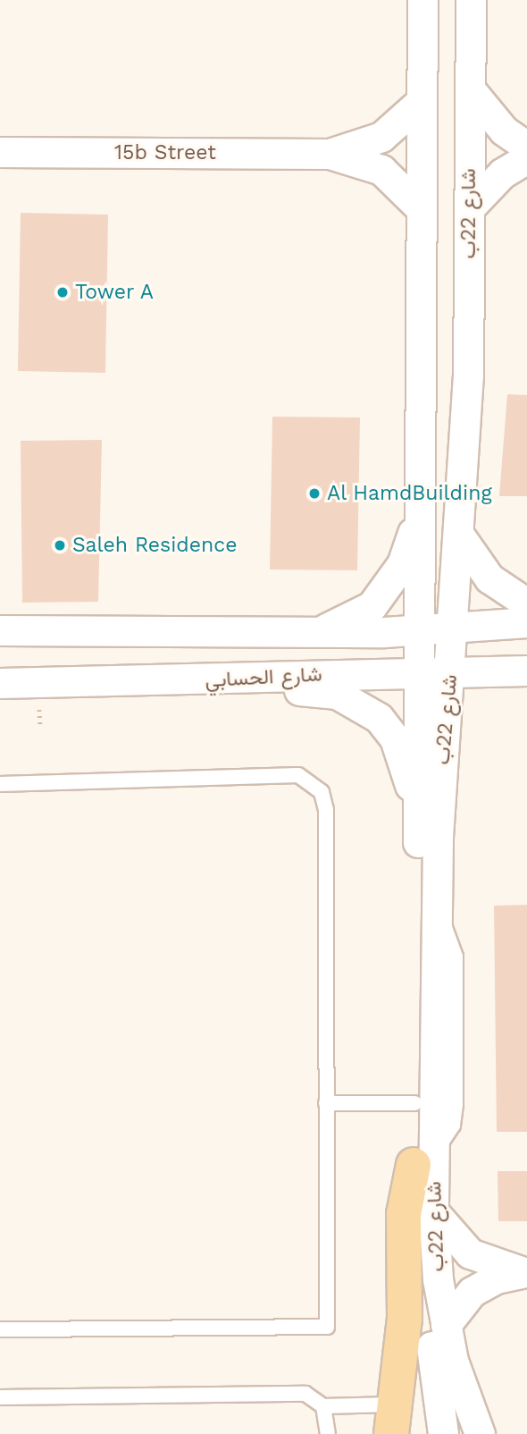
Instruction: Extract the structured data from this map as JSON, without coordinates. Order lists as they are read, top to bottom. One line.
{"streets":{"street":["15b Street","شارع 22ب","شارع الحسابي"]},"crossings":[["15b Street","شارع 22ب"],["شارع 22ب","شارع الحسابي"]],"places":["Tower A","Al HamdBuilding","Saleh Residence"]}
